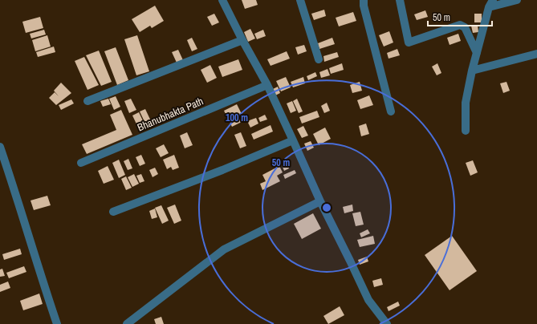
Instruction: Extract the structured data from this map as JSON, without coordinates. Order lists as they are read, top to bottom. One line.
{"streets":{"street":["Bhanubhakta Path"]},"scale_bar":"50 m","rings":["100 m","50 m"]}
